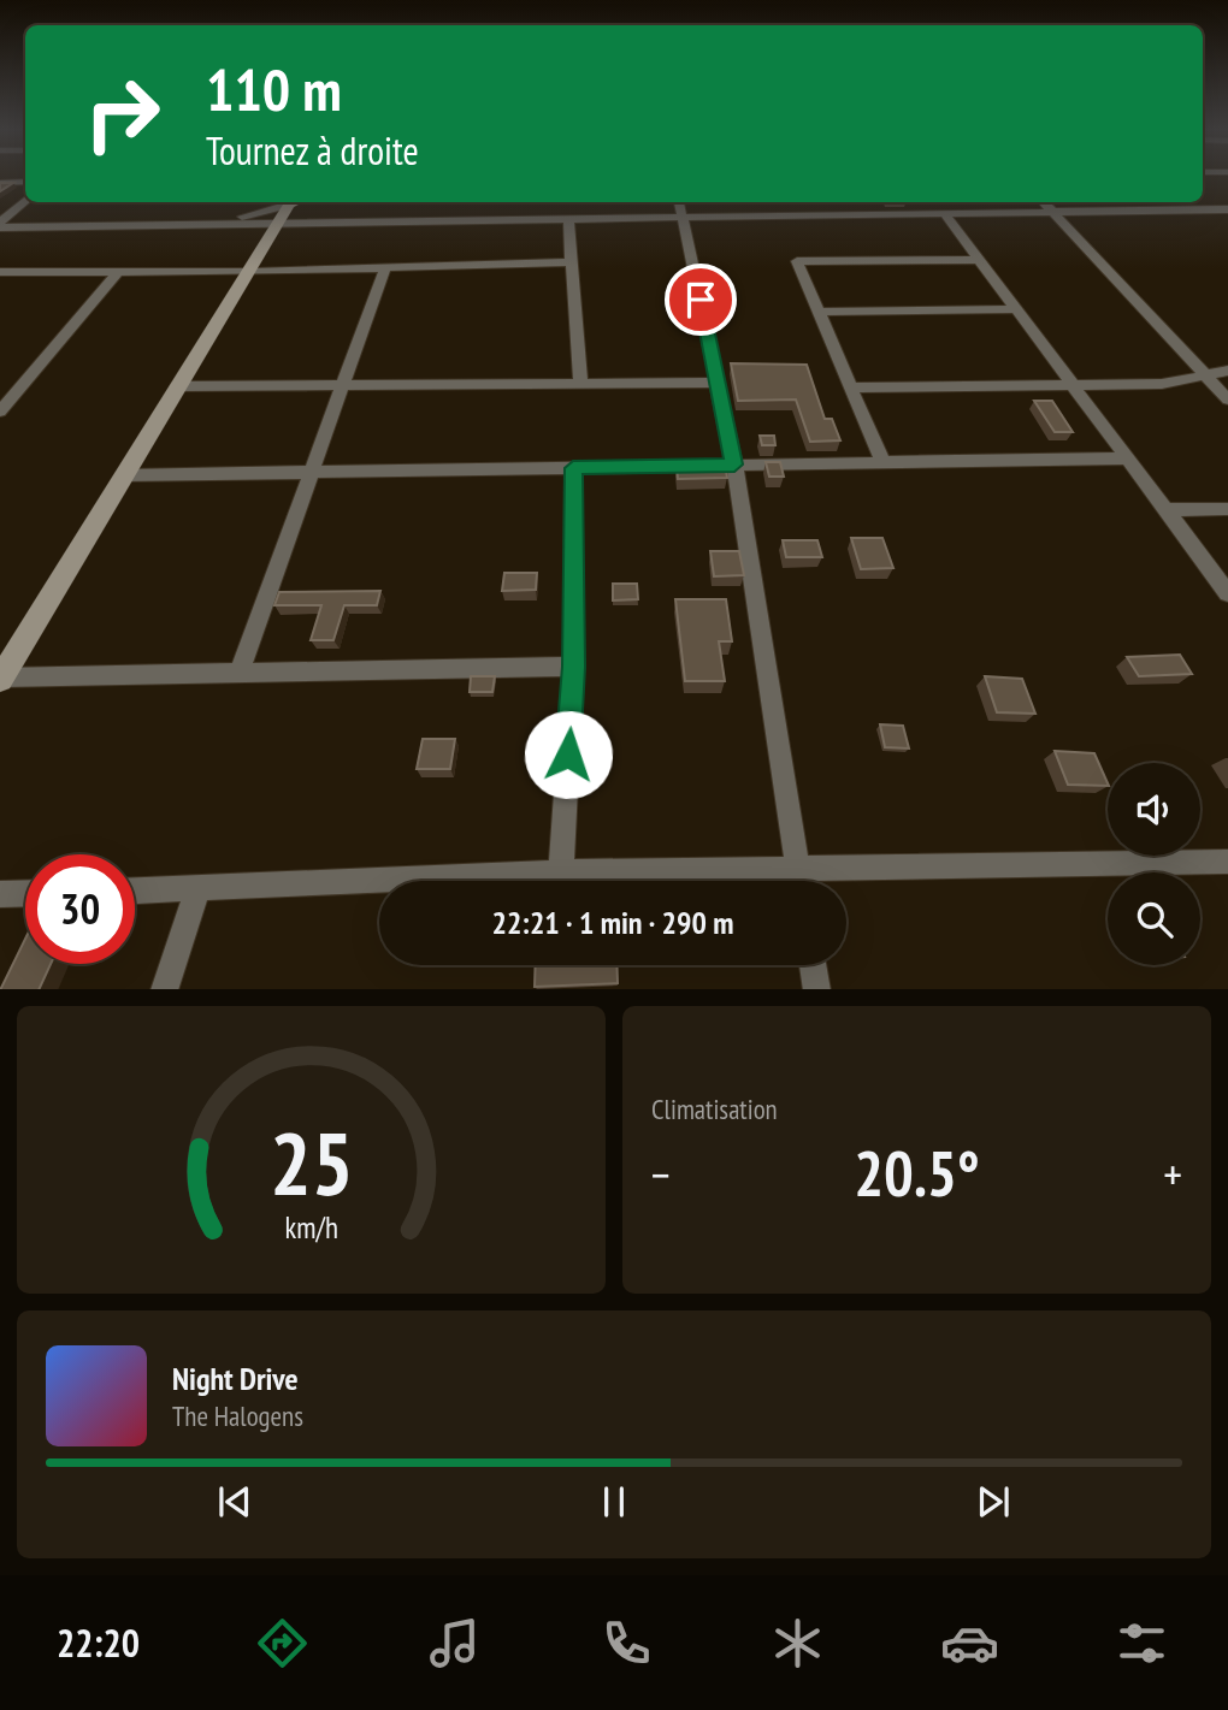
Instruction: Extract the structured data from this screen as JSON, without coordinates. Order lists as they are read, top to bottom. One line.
{"page":{"turn":["110 m","Tournez à droite"],"limit":"30","trip":"22:21 · 1 min · 290 m","tile":"Climatisation","heat":["−","20.5°","+"],"song":["Night Drive","The Halogens"],"tabs":"22:20","gauge":["25","km/h"]}}
